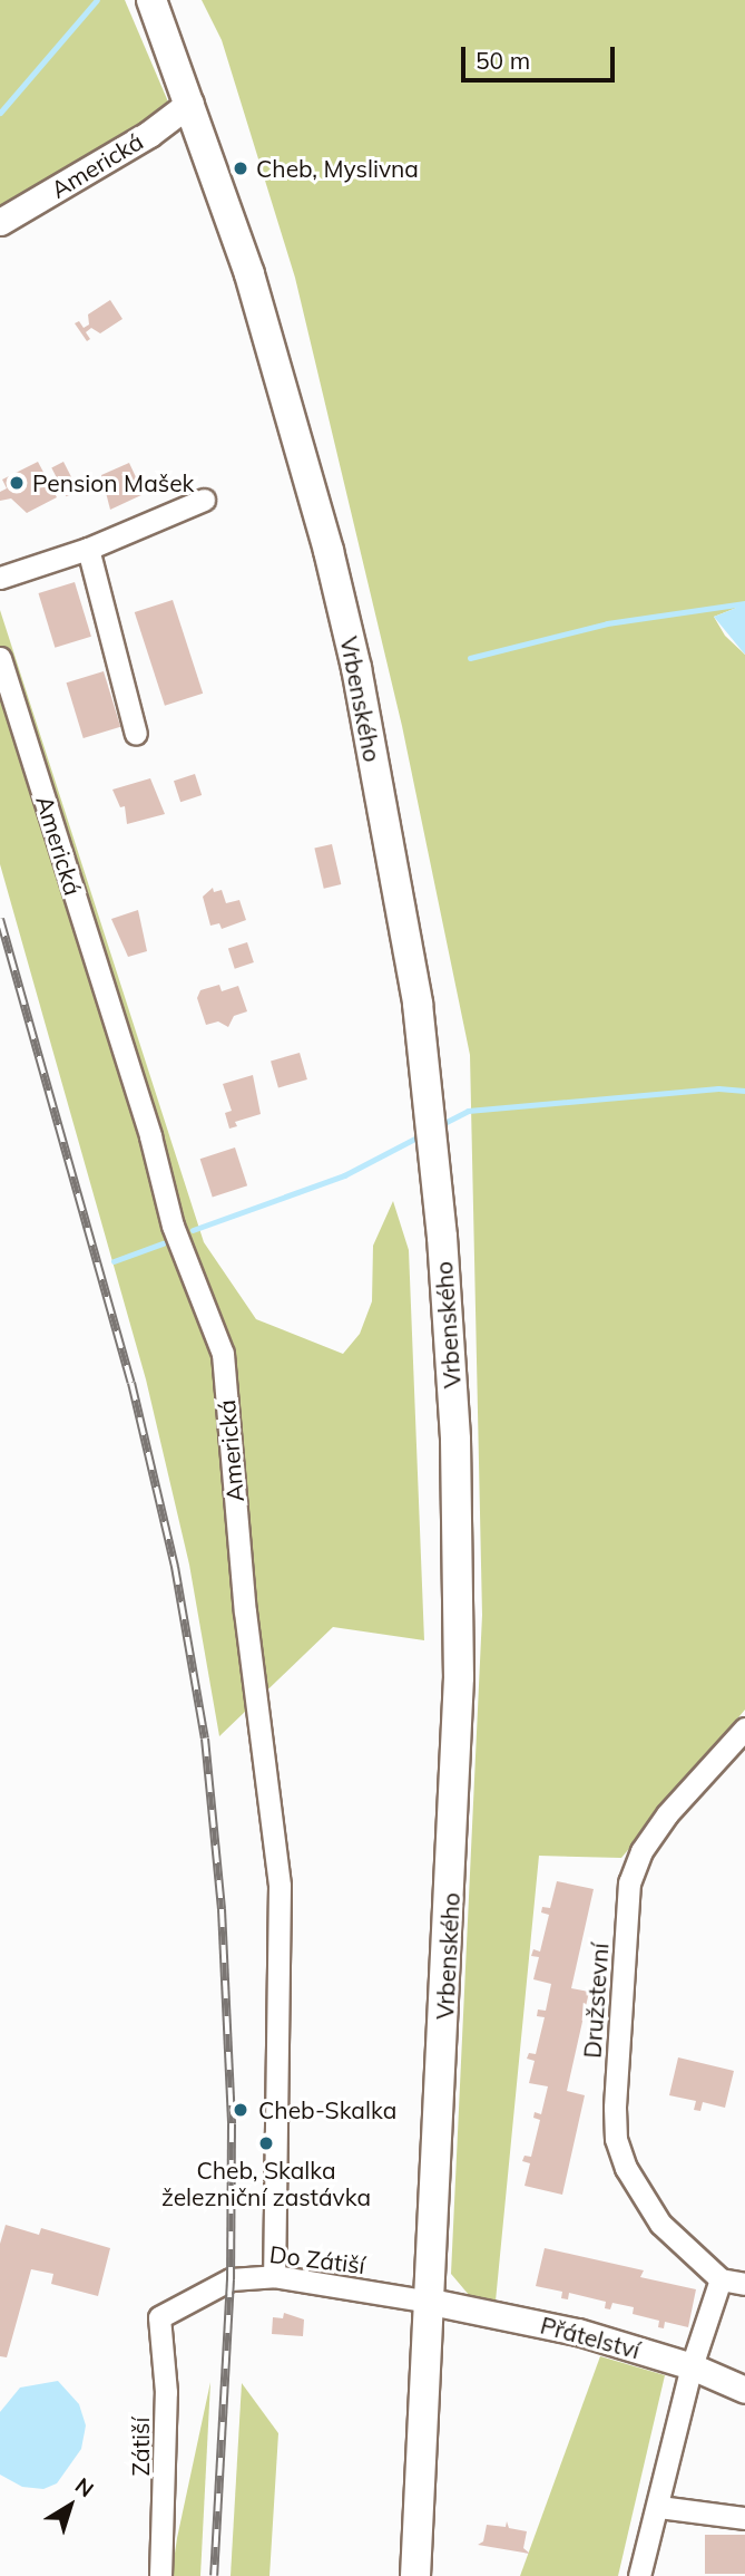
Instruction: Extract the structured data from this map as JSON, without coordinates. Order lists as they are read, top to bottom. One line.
{"streets":{"main road":["Vrbenského"],"street":["Americká","Družstevní","Do Zátiší","Přátelství","Zátiší"]},"crossings":[["Americká","Vrbenského"],["Americká","Do Zátiší"],["Vrbenského","Do Zátiší"],["Vrbenského","Přátelství"],["Do Zátiší","Přátelství"],["Do Zátiší","Zátiší"]],"places":["Cheb, Myslivna","Pension Mašek","Cheb-Skalka","Cheb, Skalka železniční zastávka"],"scale_bar":"50 m","north":"top right"}
